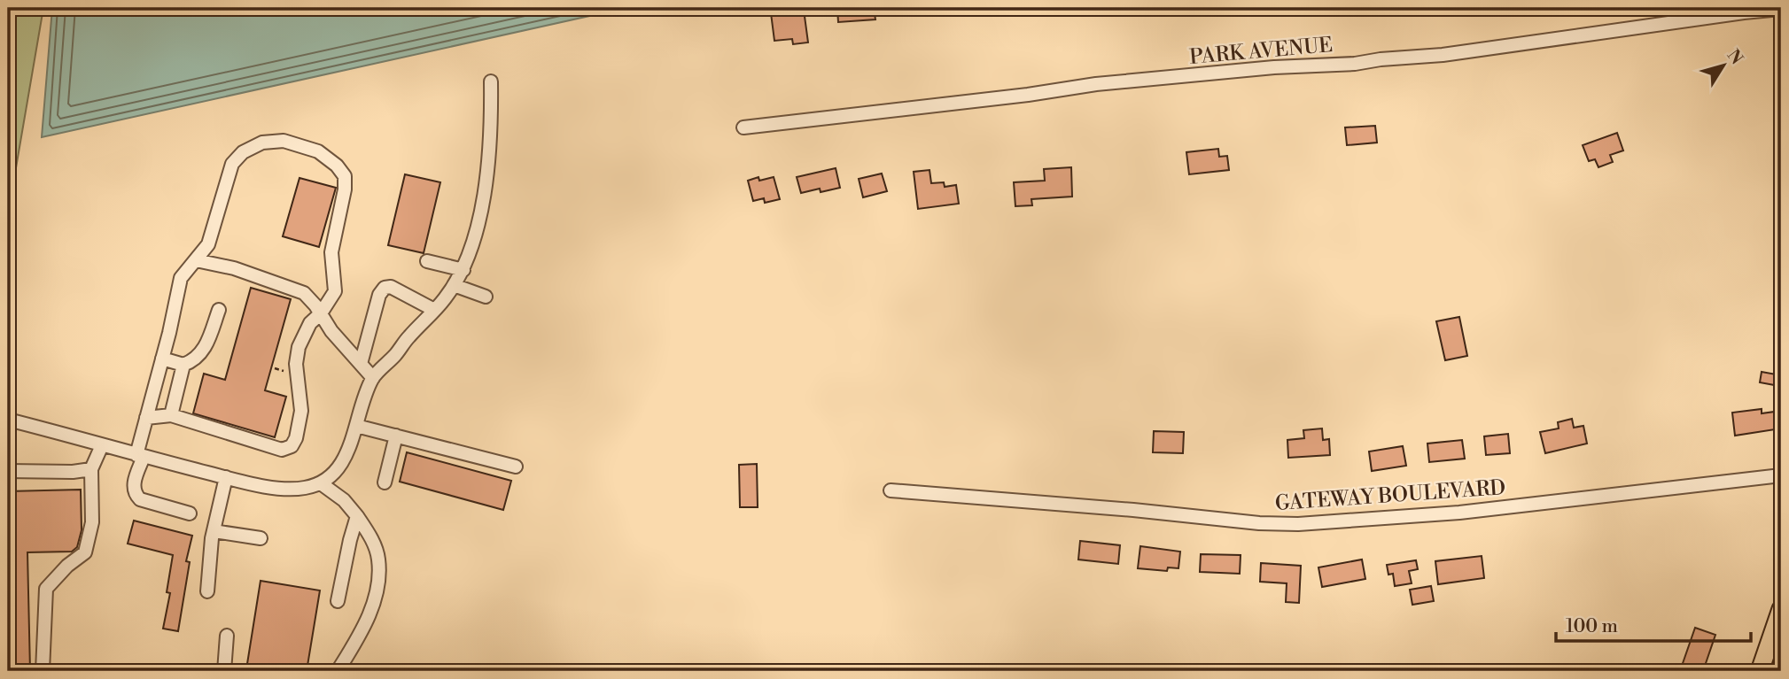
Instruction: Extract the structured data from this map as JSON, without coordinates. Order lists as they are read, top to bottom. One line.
{"streets":{"street":["PARK AVENUE","GATEWAY BOULEVARD"]},"scale_bar":"100 m","north":"top right"}
